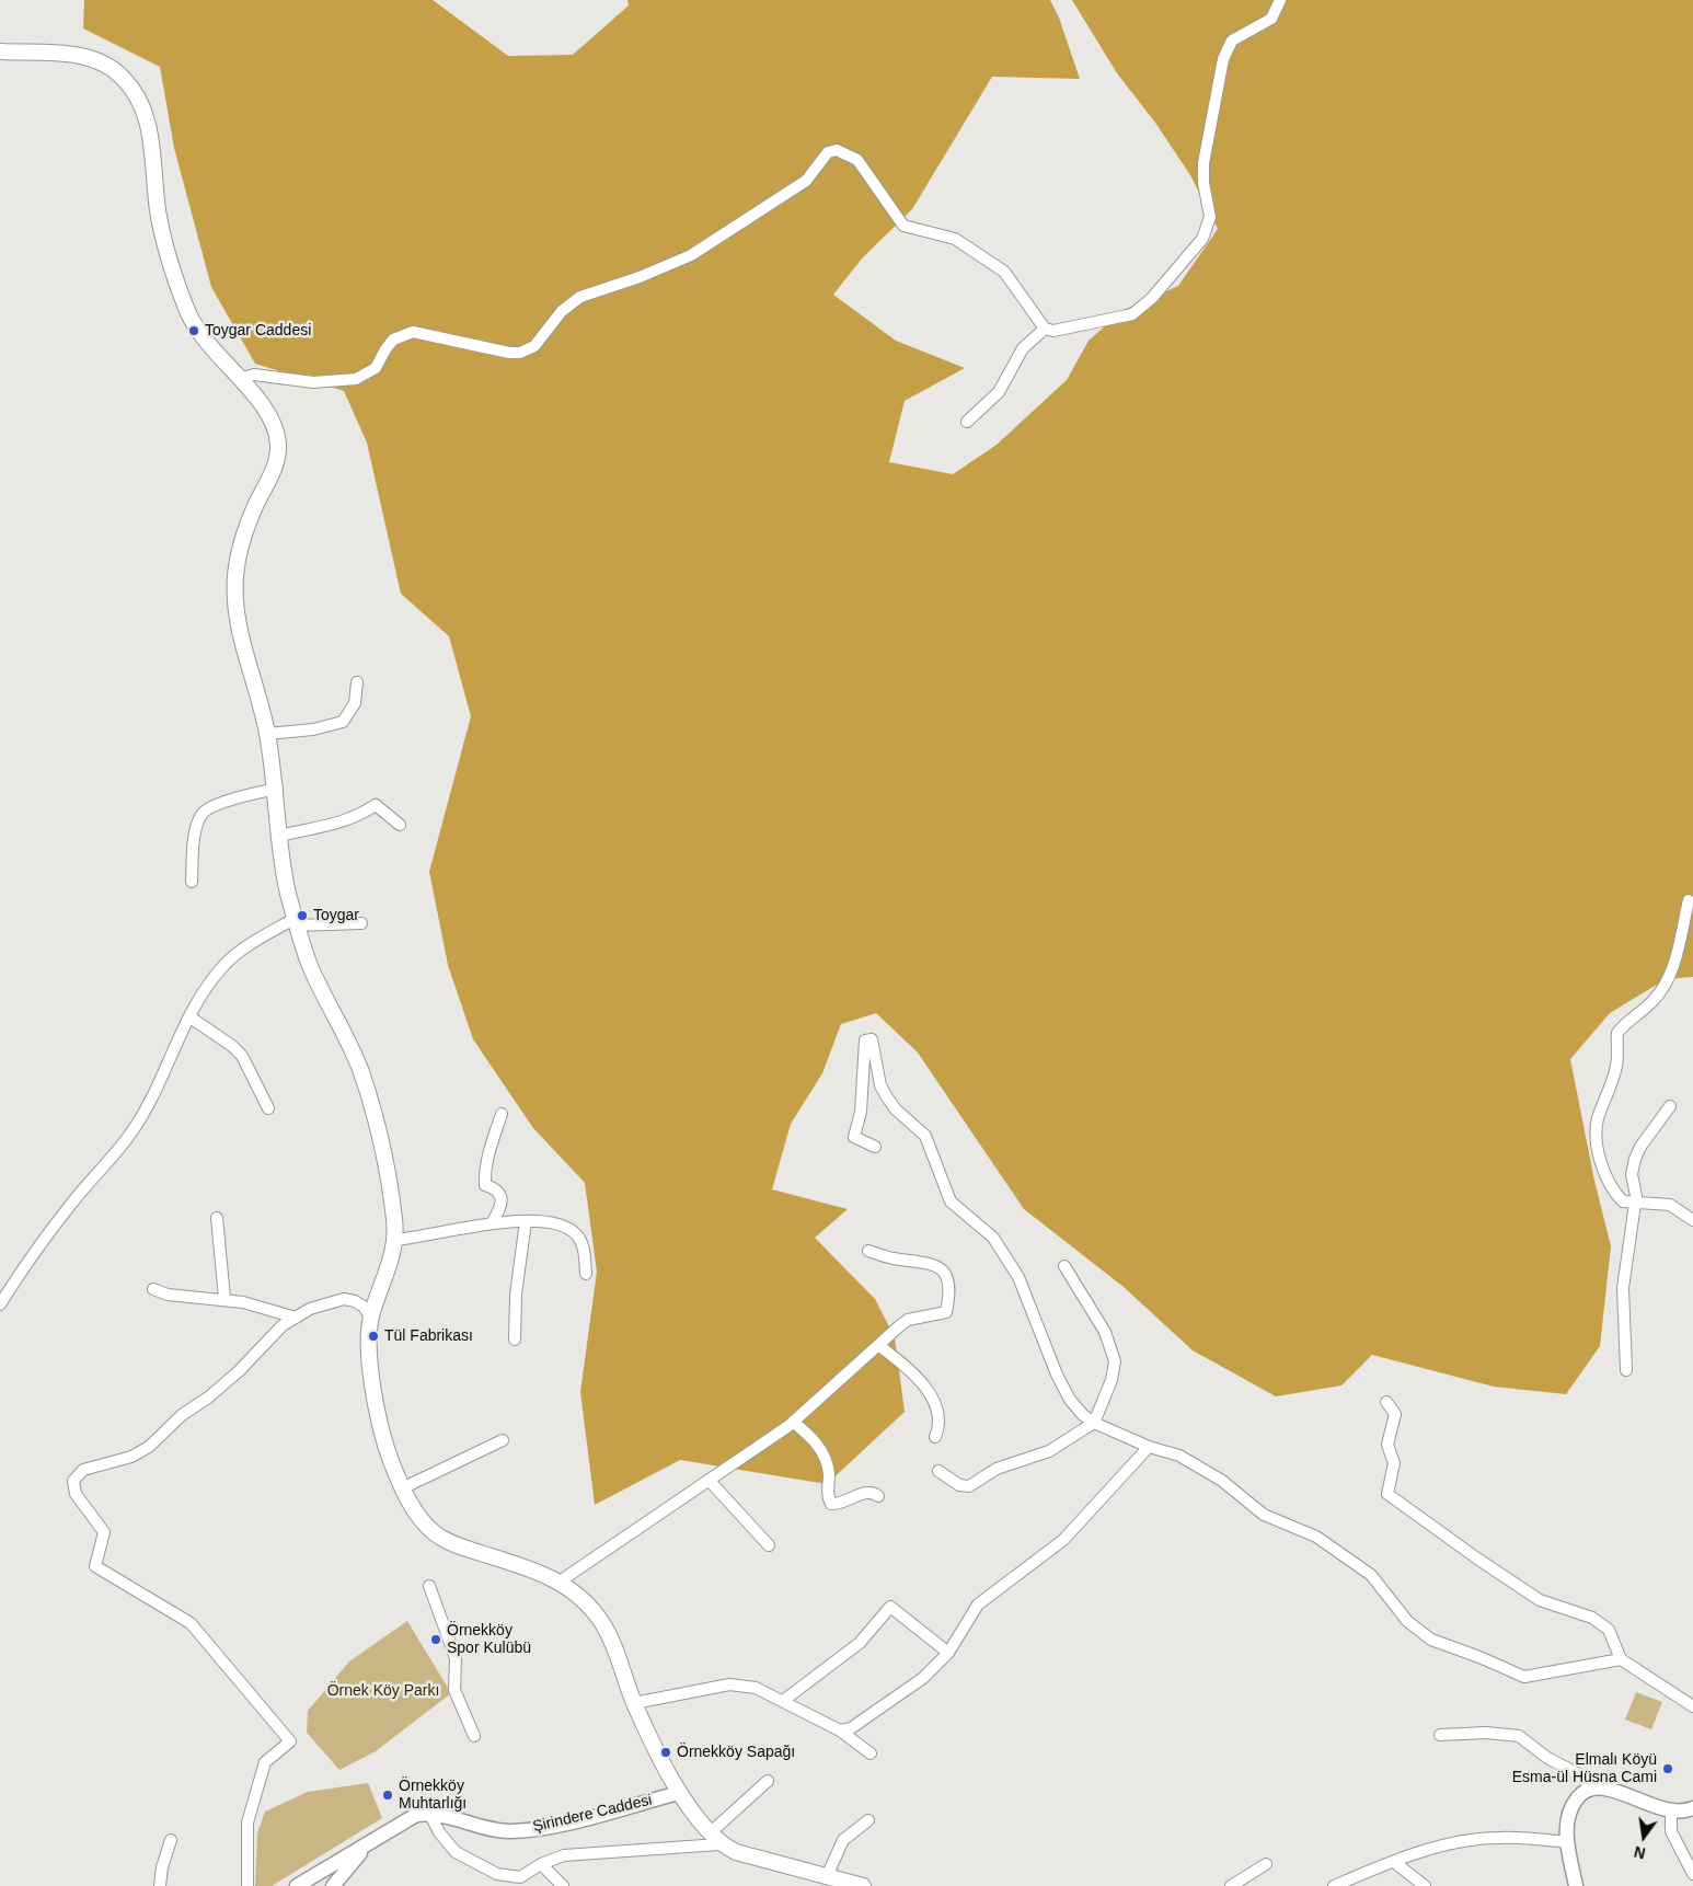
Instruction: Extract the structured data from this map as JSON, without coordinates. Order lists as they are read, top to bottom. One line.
{"streets":{"street":["Şirindere Caddesi"]},"parks":["Örnek Köy Parkı"],"places":["Toygar Caddesi","Toygar","Tül Fabrikası","Örnekköy Spor Kulübü","Örnekköy Sapağı","Elmalı Köyü Esma-ül Hüsna Cami","Örnekköy Muhtarlığı"],"north":"bottom"}
